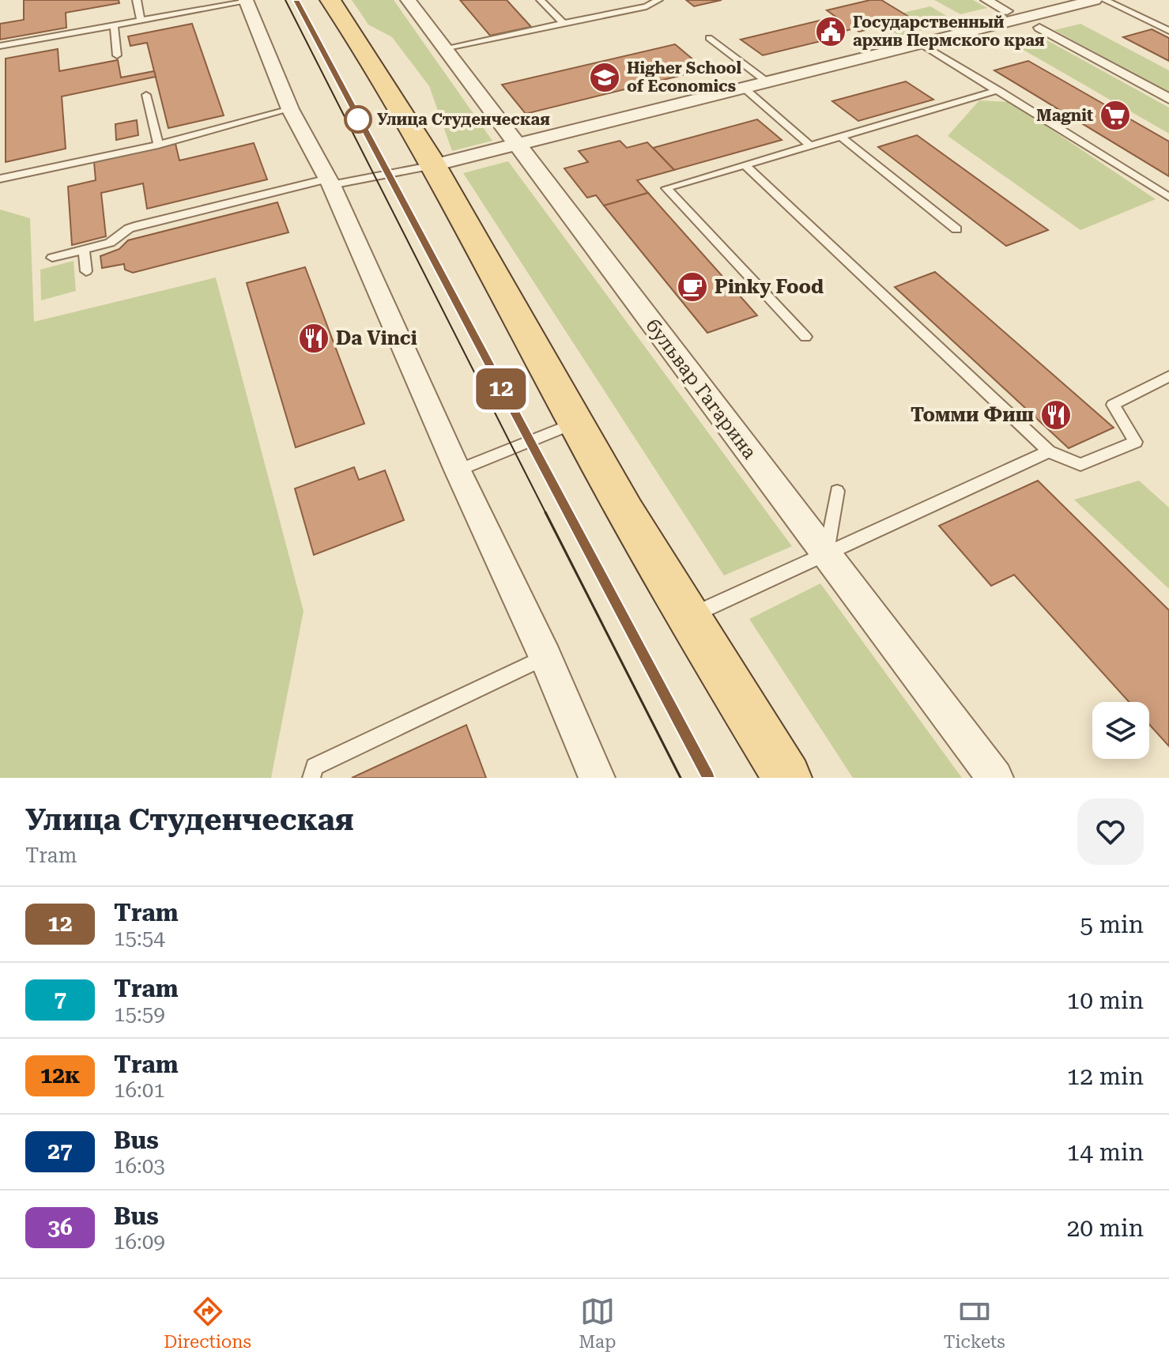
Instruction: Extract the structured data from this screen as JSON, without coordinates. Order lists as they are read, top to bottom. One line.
{"streets":{"street":["бульвар Гагарина"]},"places":{"public building":["Государственный архив Пермского края"],"school or university":["Higher School of Economics"],"supermarket":["Magnit"],"other":["Улица Студенческая"],"cafe":["Pinky Food"],"restaurant":["Da Vinci","Томми Фиш"]},"lines":["tram line 12"],"page":{"on_map":"12","heading":["Улица Студенческая","Tram"],"list":[{"mark":"12","name":"Tram","note":"15:54","value":"5 min"},{"mark":"7","name":"Tram","note":"15:59","value":"10 min"},{"mark":"12к","name":"Tram","note":"16:01","value":"12 min"},{"mark":"27","name":"Bus","note":"16:03","value":"14 min"},{"mark":"36","name":"Bus","note":"16:09","value":"20 min"}],"tabs":["Directions","Map","Tickets"]}}
